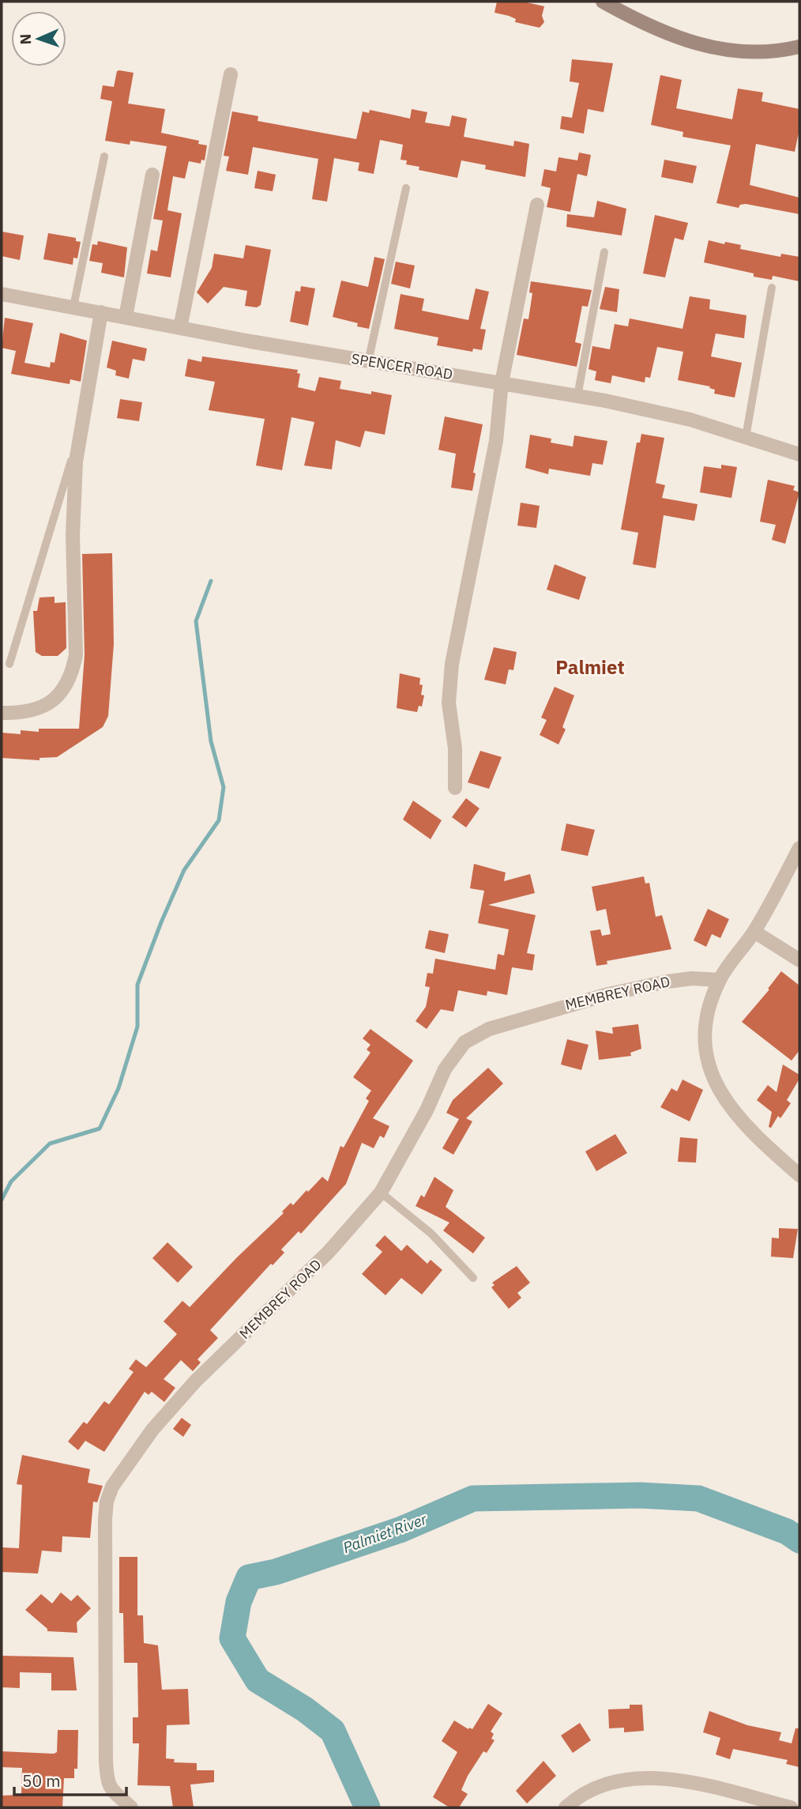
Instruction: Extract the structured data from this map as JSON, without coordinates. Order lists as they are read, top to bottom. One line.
{"streets":{"street":["SPENCER ROAD","MEMBREY ROAD"]},"districts":["Palmiet"],"water":["Palmiet River"],"scale_bar":"50 m","north":"left"}
